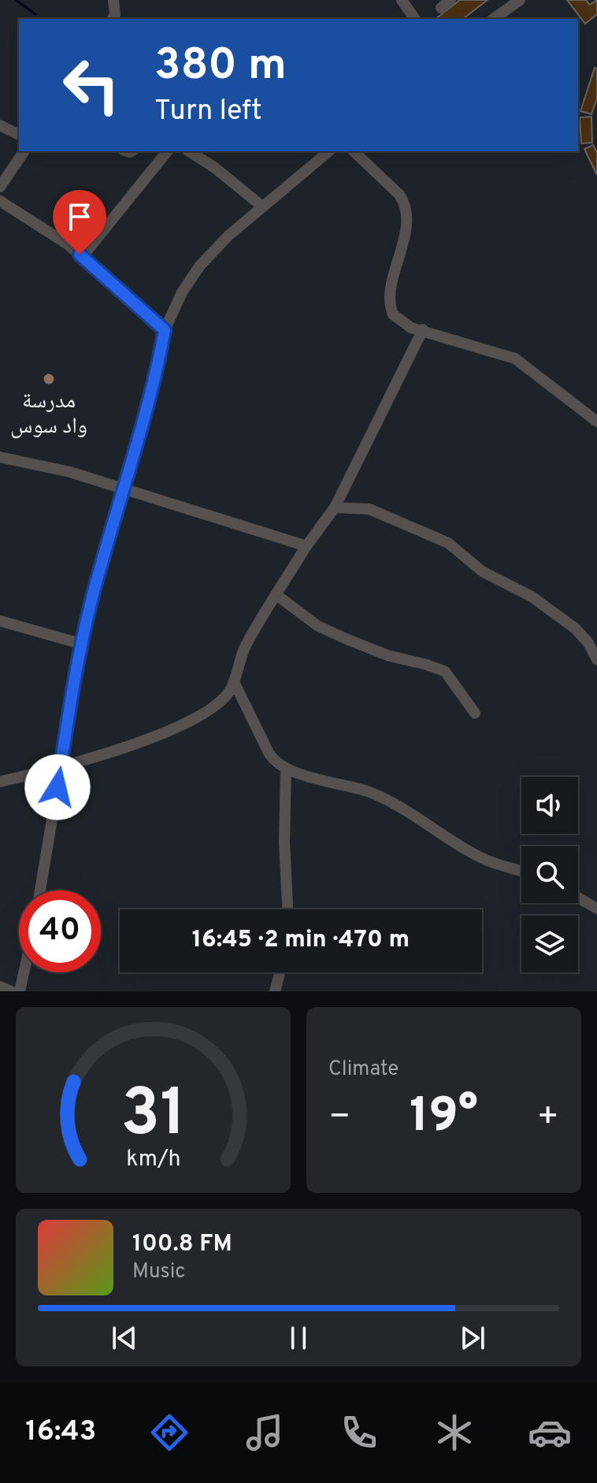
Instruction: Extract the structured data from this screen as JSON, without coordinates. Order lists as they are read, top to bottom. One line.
{"places":["مدرسة واد سوس"],"page":{"turn":["380 m","Turn left"],"limit":"40","trip":"16:45 · 2 min · 470 m","tile":"Climate","heat":["−","19°","+"],"song":["100.8 FM","Music"],"tabs":"16:43","gauge":["31","km/h"]}}
